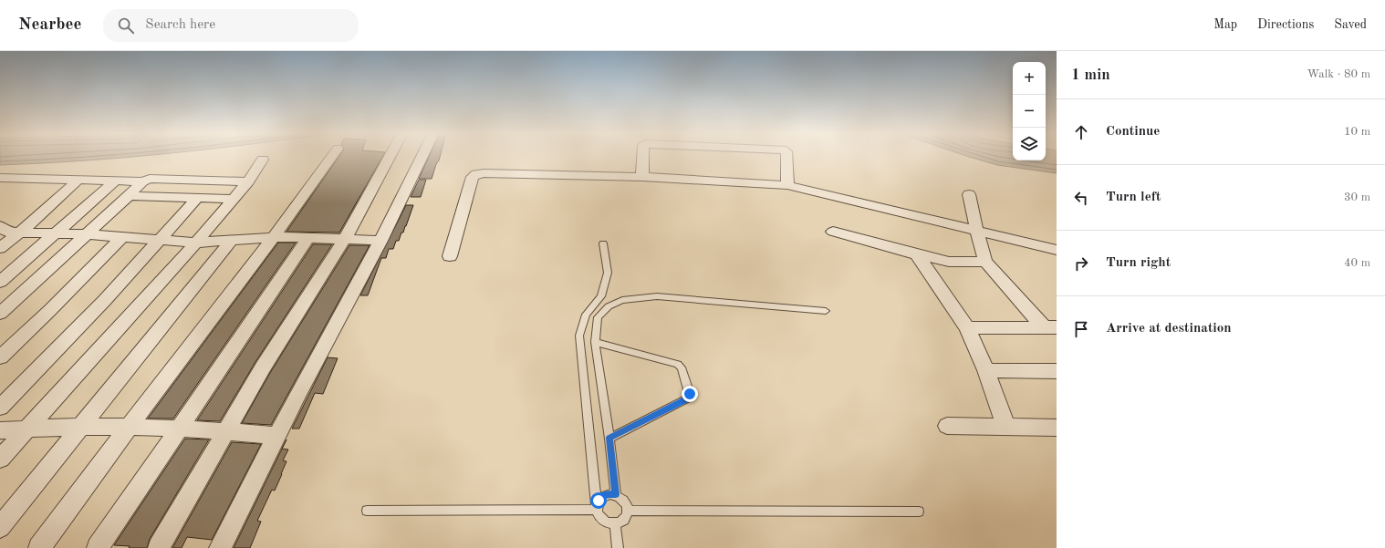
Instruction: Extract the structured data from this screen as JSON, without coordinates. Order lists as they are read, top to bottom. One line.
{"page":{"header":"Nearbee","search":"Search here","nav":["Map","Directions","Saved"],"heading":["1 min","Walk · 80 m"],"map_buttons":["+","−"],"list":[["Continue","10 m"],["Turn left","30 m"],["Turn right","40 m"],"Arrive at destination"]}}
